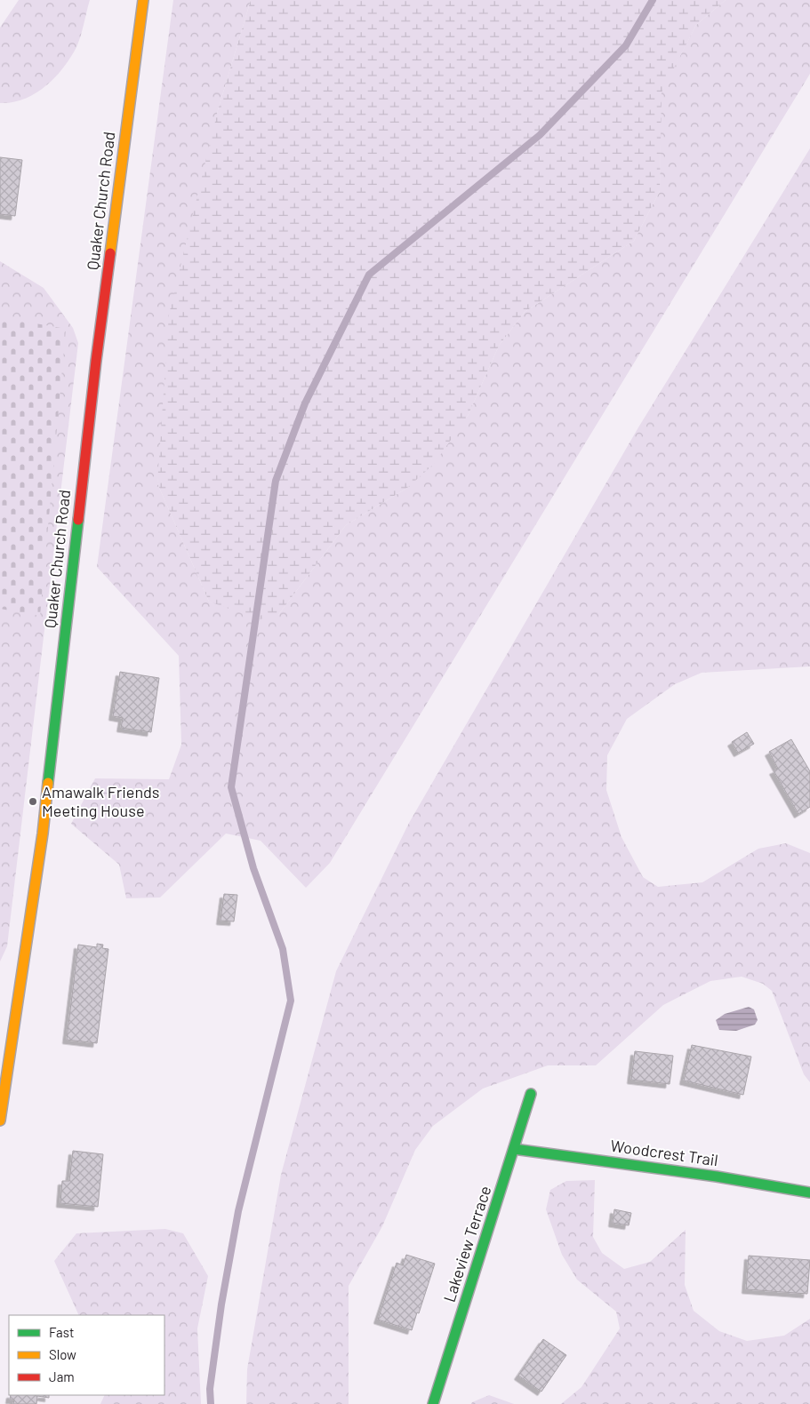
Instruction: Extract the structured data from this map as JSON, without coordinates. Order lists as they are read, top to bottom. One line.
{"streets":{"street":["Quaker Church Road","Woodcrest Trail","Lakeview Terrace"]},"crossings":[["Woodcrest Trail","Lakeview Terrace"]],"places":["Amawalk Friends Meeting House"],"legend":["Fast","Slow","Jam"]}
